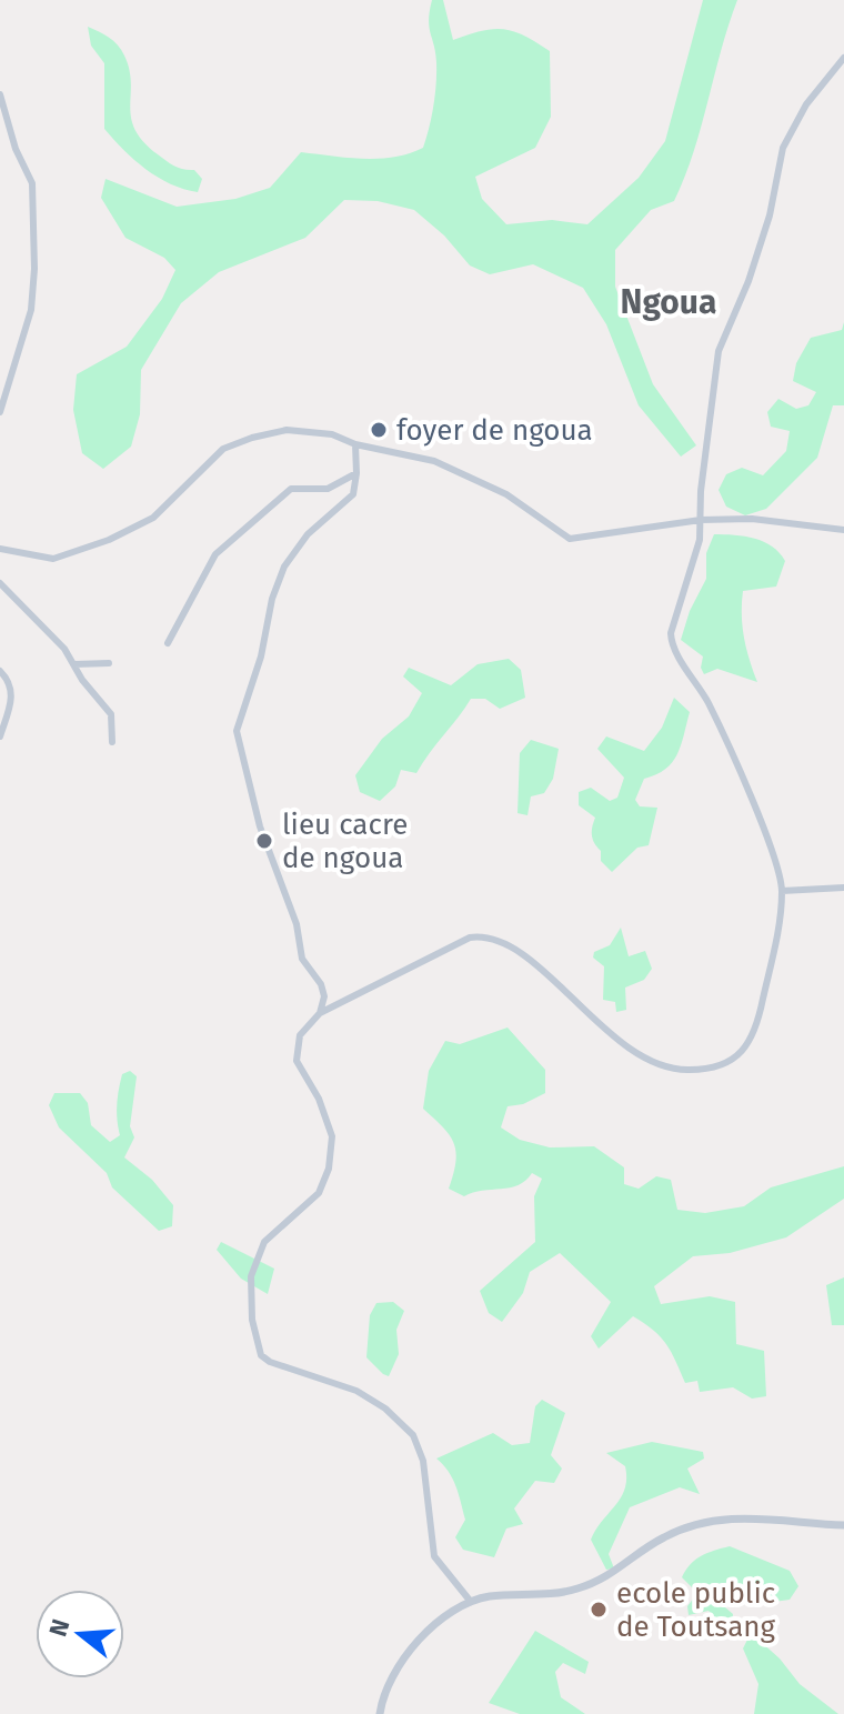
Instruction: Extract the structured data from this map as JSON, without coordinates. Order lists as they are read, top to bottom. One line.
{"districts":["Ngoua"],"places":["foyer de ngoua","lieu cacre de ngoua","ecole public de Toutsang"],"north":"left"}
